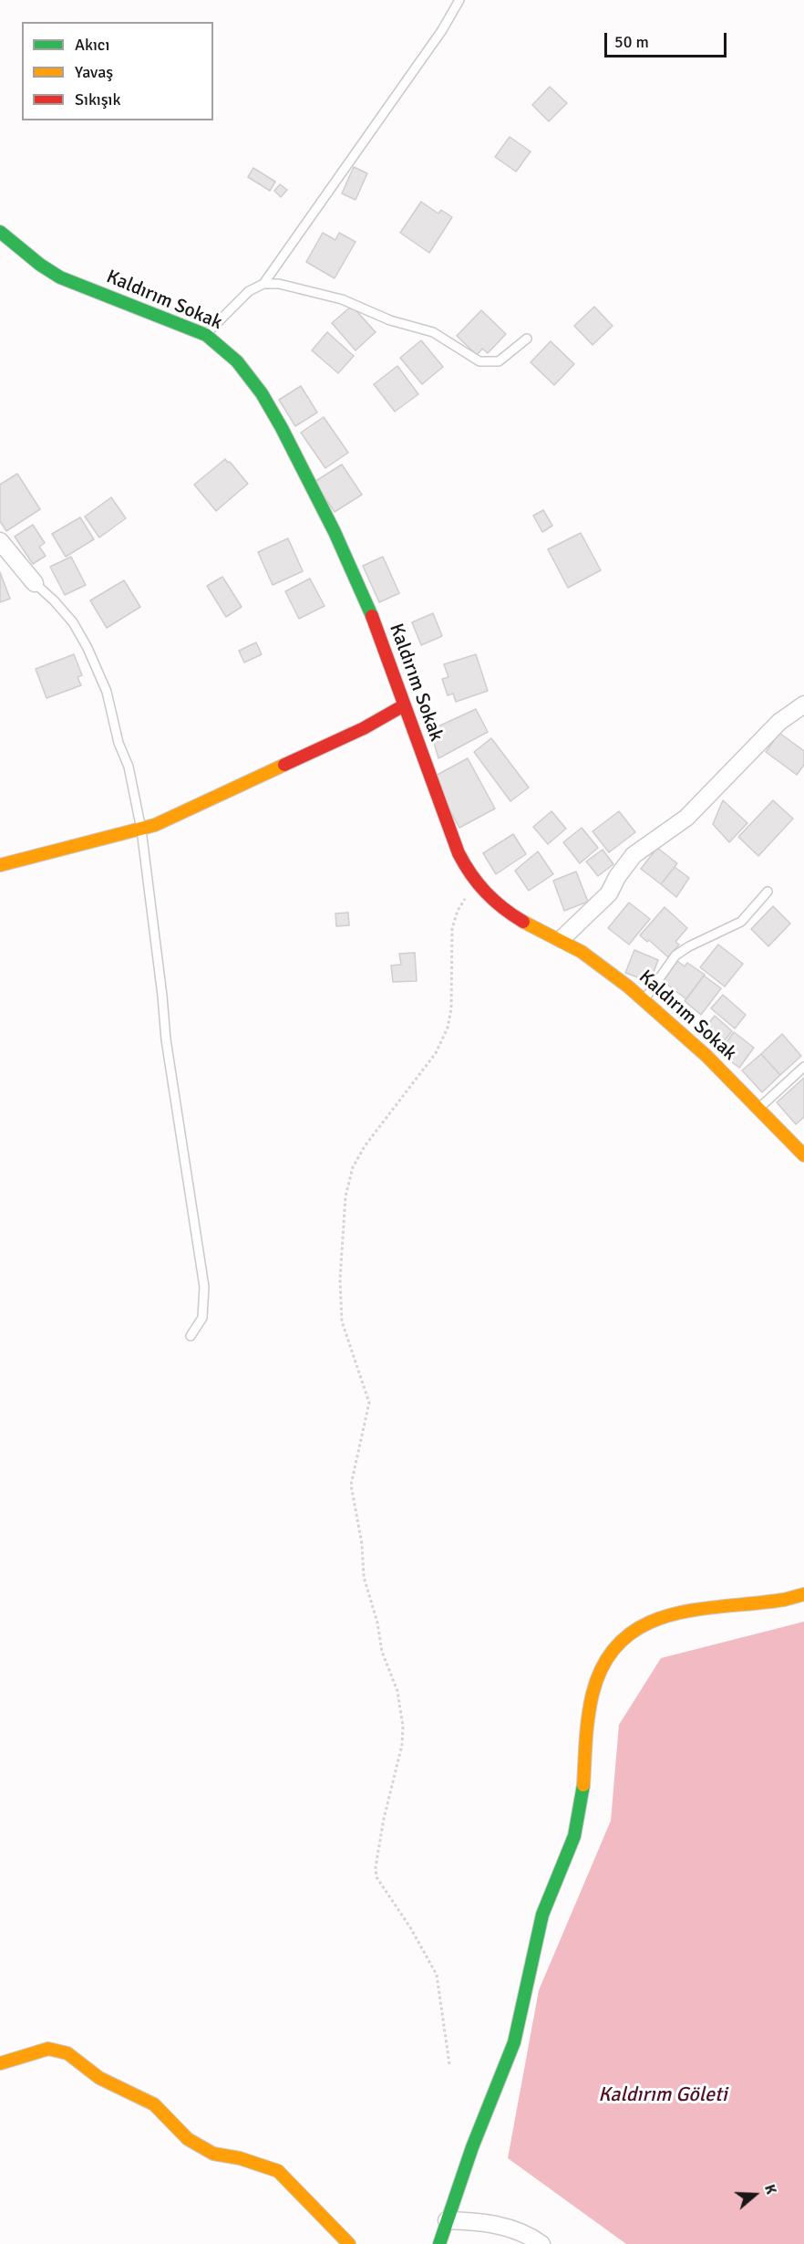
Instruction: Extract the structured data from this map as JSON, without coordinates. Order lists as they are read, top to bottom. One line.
{"streets":{"street":["Kaldırım Sokak"]},"water":["Kaldırım Göleti"],"legend":["Akıcı","Yavaş","Sıkışık"],"scale_bar":"50 m","north":"right"}
